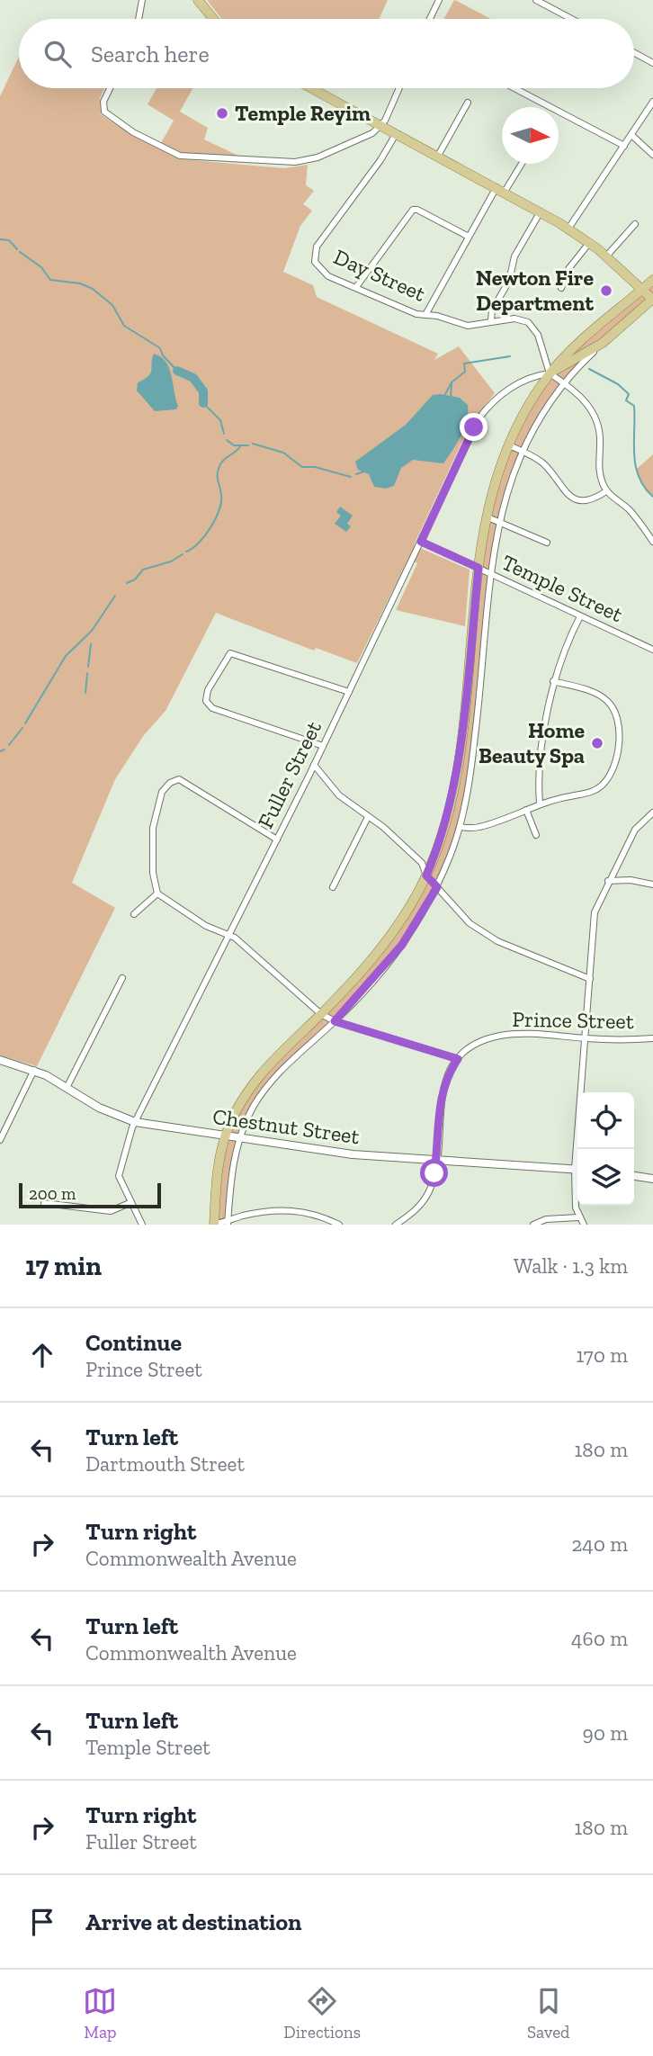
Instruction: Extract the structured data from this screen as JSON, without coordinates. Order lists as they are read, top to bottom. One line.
{"streets":{"main road":["Chestnut Street"],"street":["Day Street","Temple Street","Fuller Street","Prince Street"]},"crossings":[["Day Street","Fuller Street"],["Temple Street","Fuller Street"],["Fuller Street","Chestnut Street"],["Prince Street","Chestnut Street"]],"places":["Temple Reyim","Newton Fire Department","Home Beauty Spa"],"scale_bar":"200 m","north":"right","page":{"search":"Search here","scale":"200 m","heading":["17 min","Walk · 1.3 km"],"list":[["Continue","Prince Street","170 m"],["Turn left","Dartmouth Street","180 m"],["Turn right","Commonwealth Avenue","240 m"],["Turn left","Commonwealth Avenue","460 m"],["Turn left","Temple Street","90 m"],["Turn right","Fuller Street","180 m"],"Arrive at destination"],"nav":["Map","Directions","Saved"]}}
